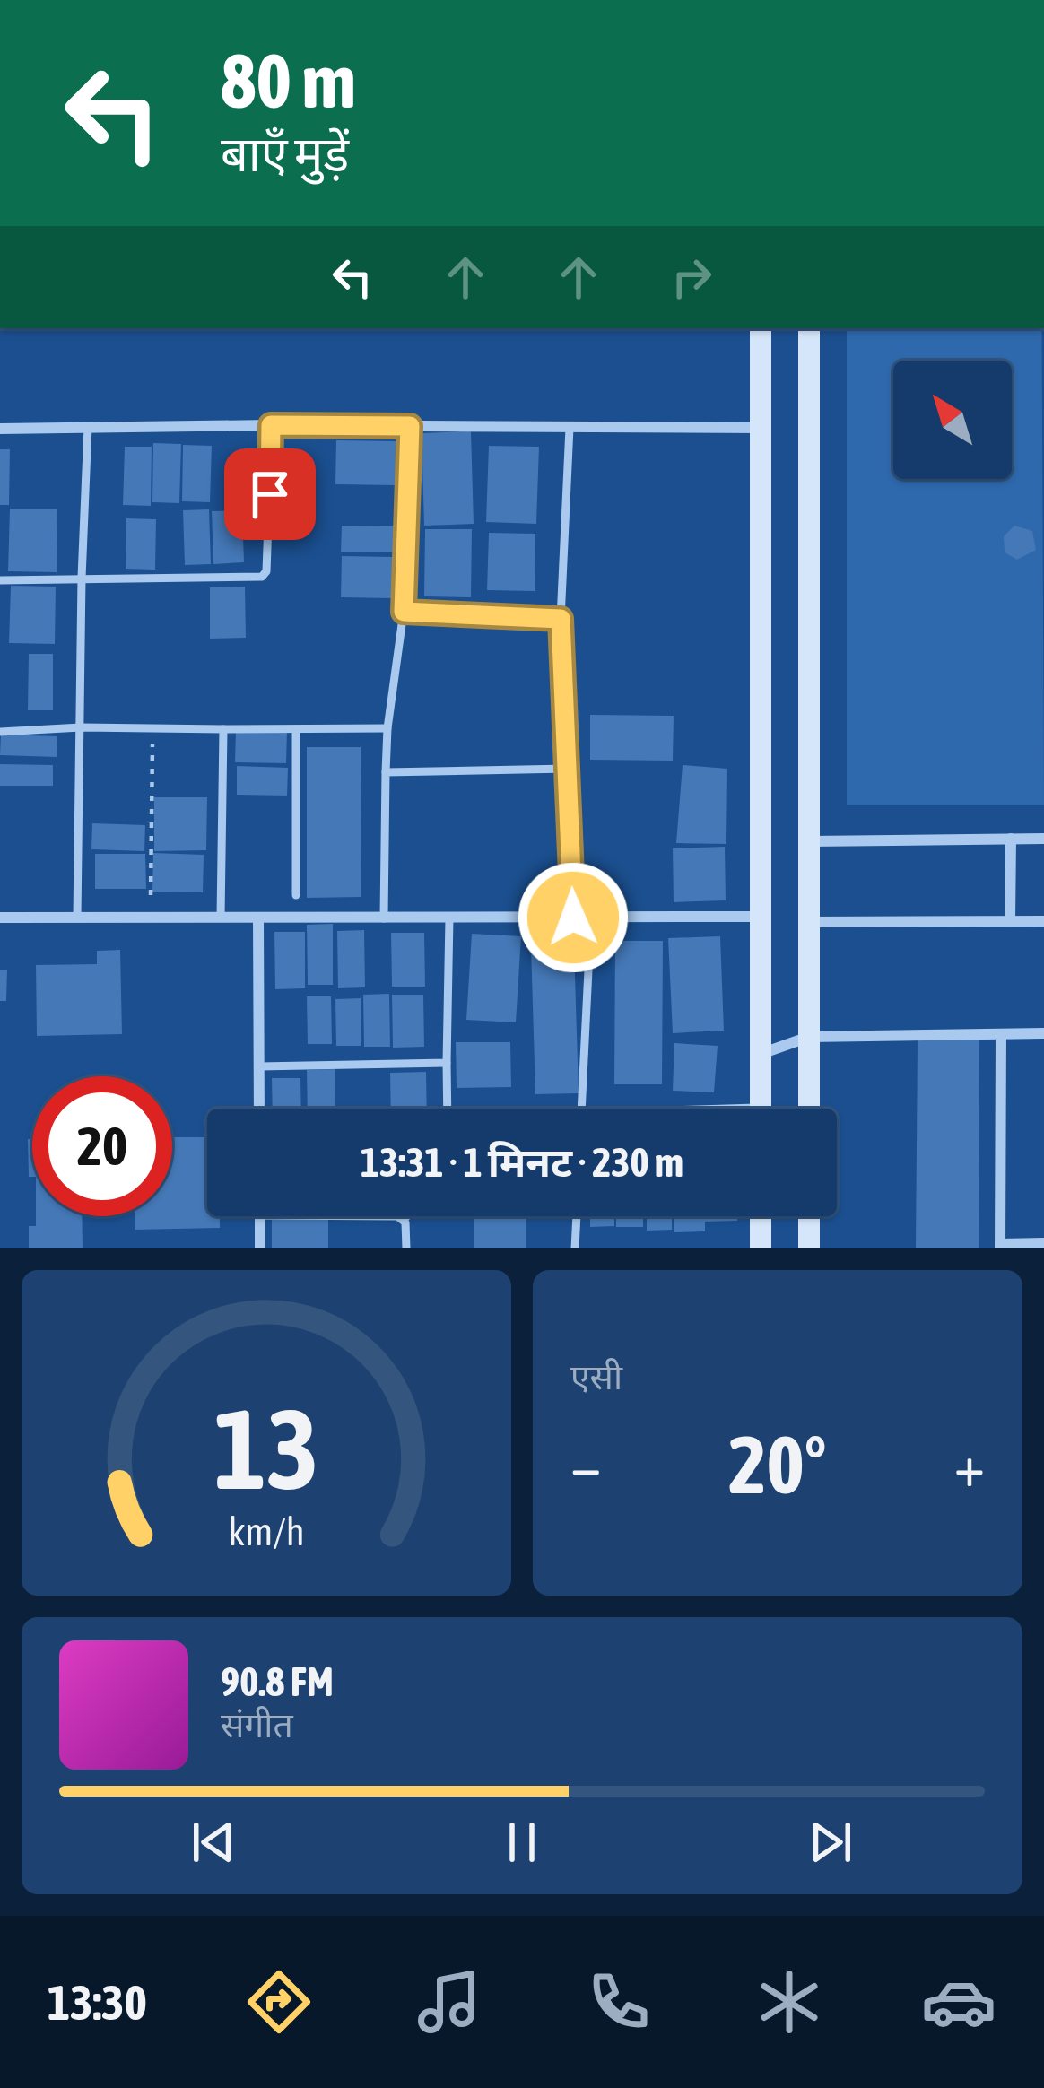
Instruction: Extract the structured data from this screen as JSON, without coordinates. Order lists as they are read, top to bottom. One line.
{"north":"top left","page":{"turn":["80 m","बाएँ मुड़ें"],"limit":"20","trip":"13:31 · 1 मिनट · 230 m","tile":"एसी","heat":["−","20°","+"],"song":["90.8 FM","संगीत"],"tabs":"13:30","gauge":["13","km/h"]}}
